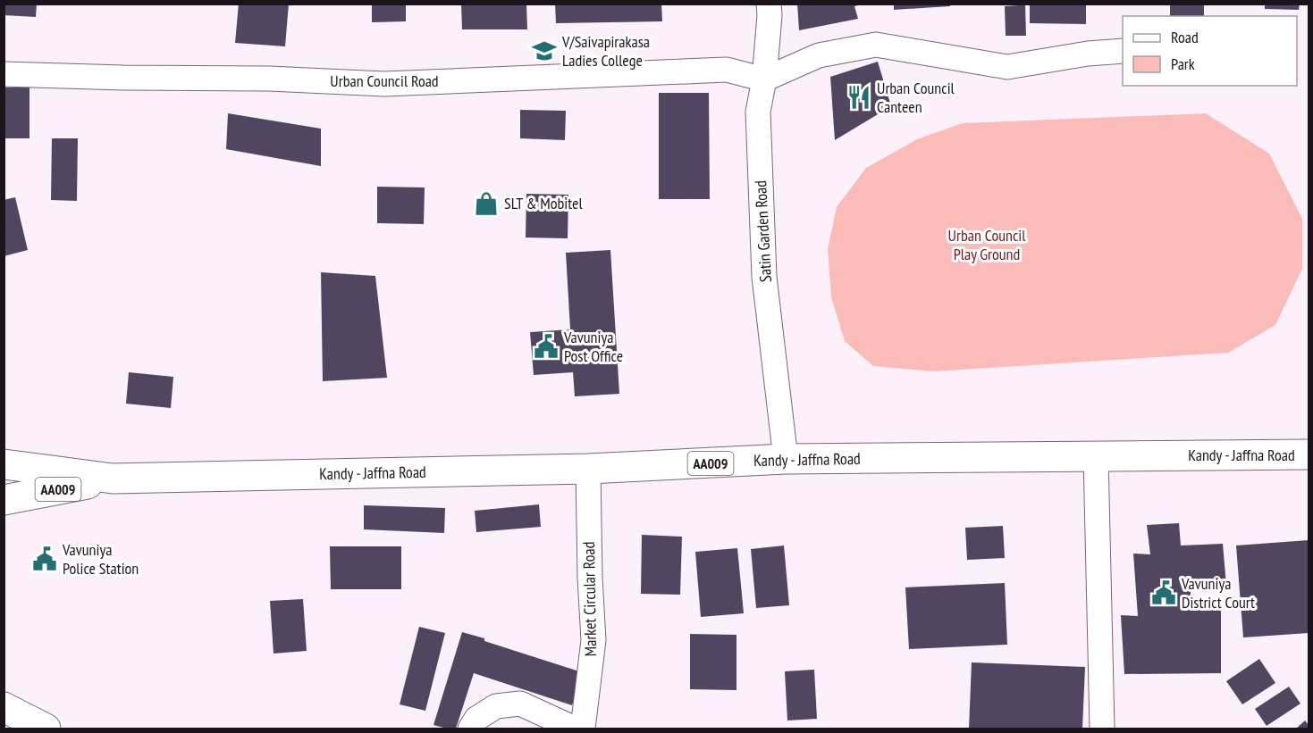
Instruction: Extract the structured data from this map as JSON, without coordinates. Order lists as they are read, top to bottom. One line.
{"streets":{"main road":["Kandy - Jaffna Road","AA009"],"street":["Urban Council Road","Satin Garden Road","Market Circular Road"]},"crossings":[["Urban Council Road","Satin Garden Road"],["Satin Garden Road","Kandy - Jaffna Road"],["Kandy - Jaffna Road","Market Circular Road"]],"parks":["Urban Council Play Ground"],"places":{"school or university":["V/Saivapirakasa Ladies College"],"restaurant":["Urban Council Canteen"],"shop":["SLT & Mobitel"],"public building":["Vavuniya Post Office","Vavuniya Police Station","Vavuniya District Court"]},"legend":["Road","Park"]}
